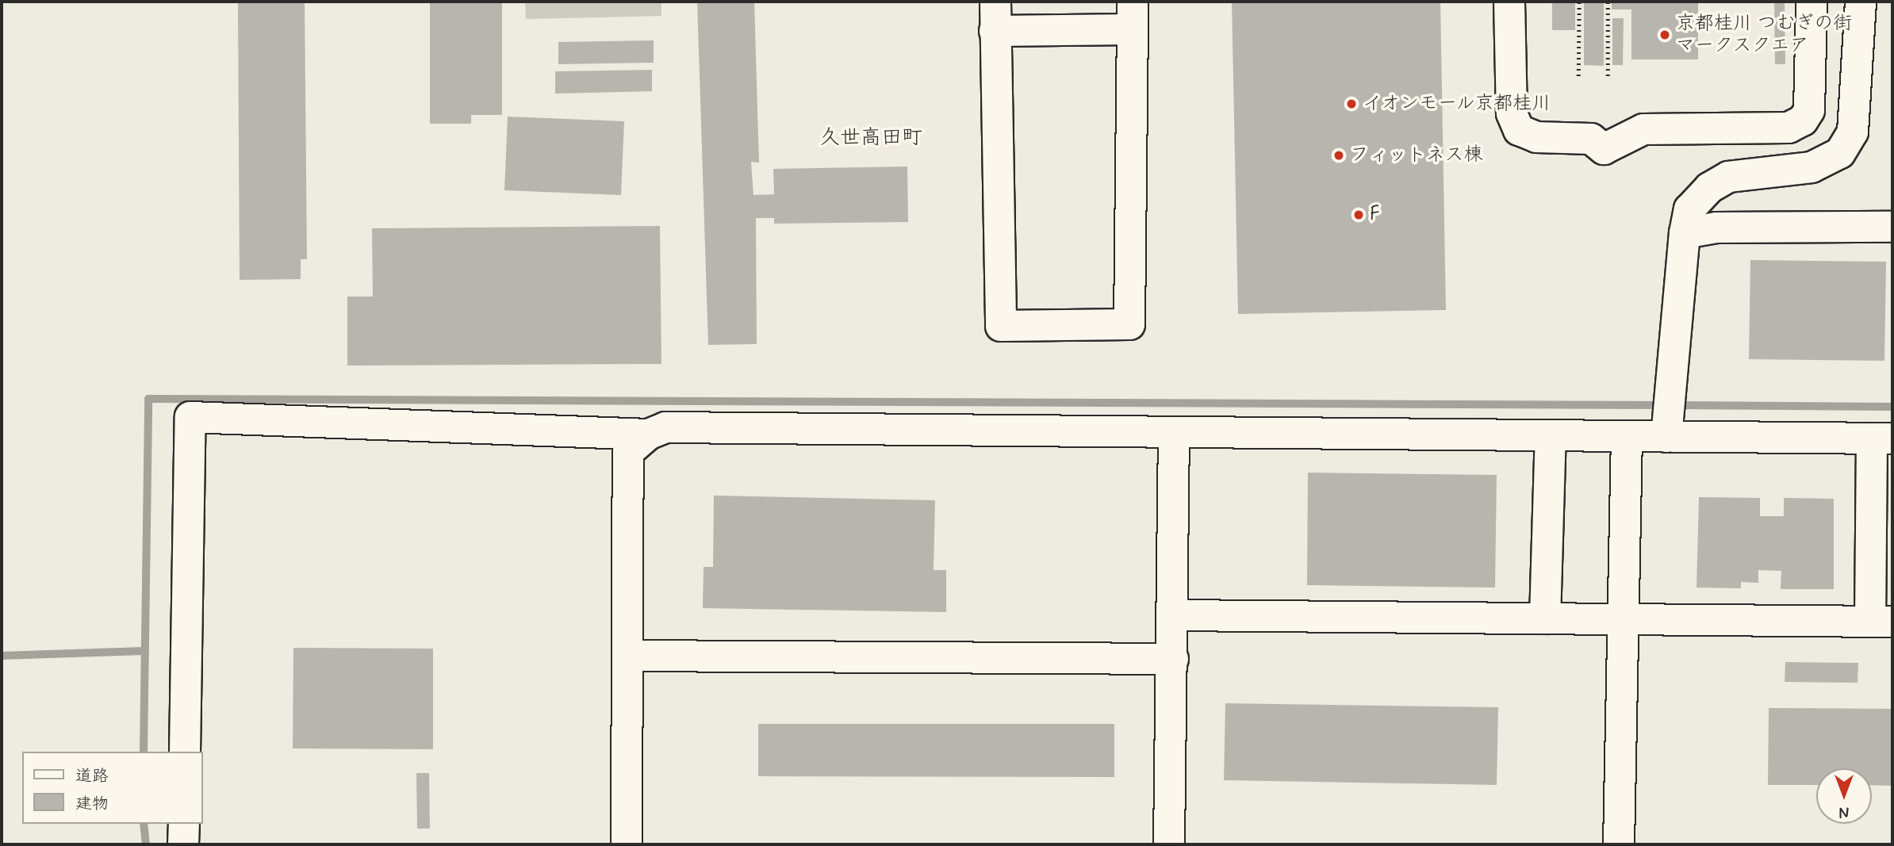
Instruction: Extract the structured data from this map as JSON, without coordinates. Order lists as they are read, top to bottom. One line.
{"districts":["久世高田町"],"places":["京都桂川 つむぎの街 マークスクエア","イオンモール京都桂川","フィットネス棟","F"],"legend":["道路","建物"],"north":"bottom"}
